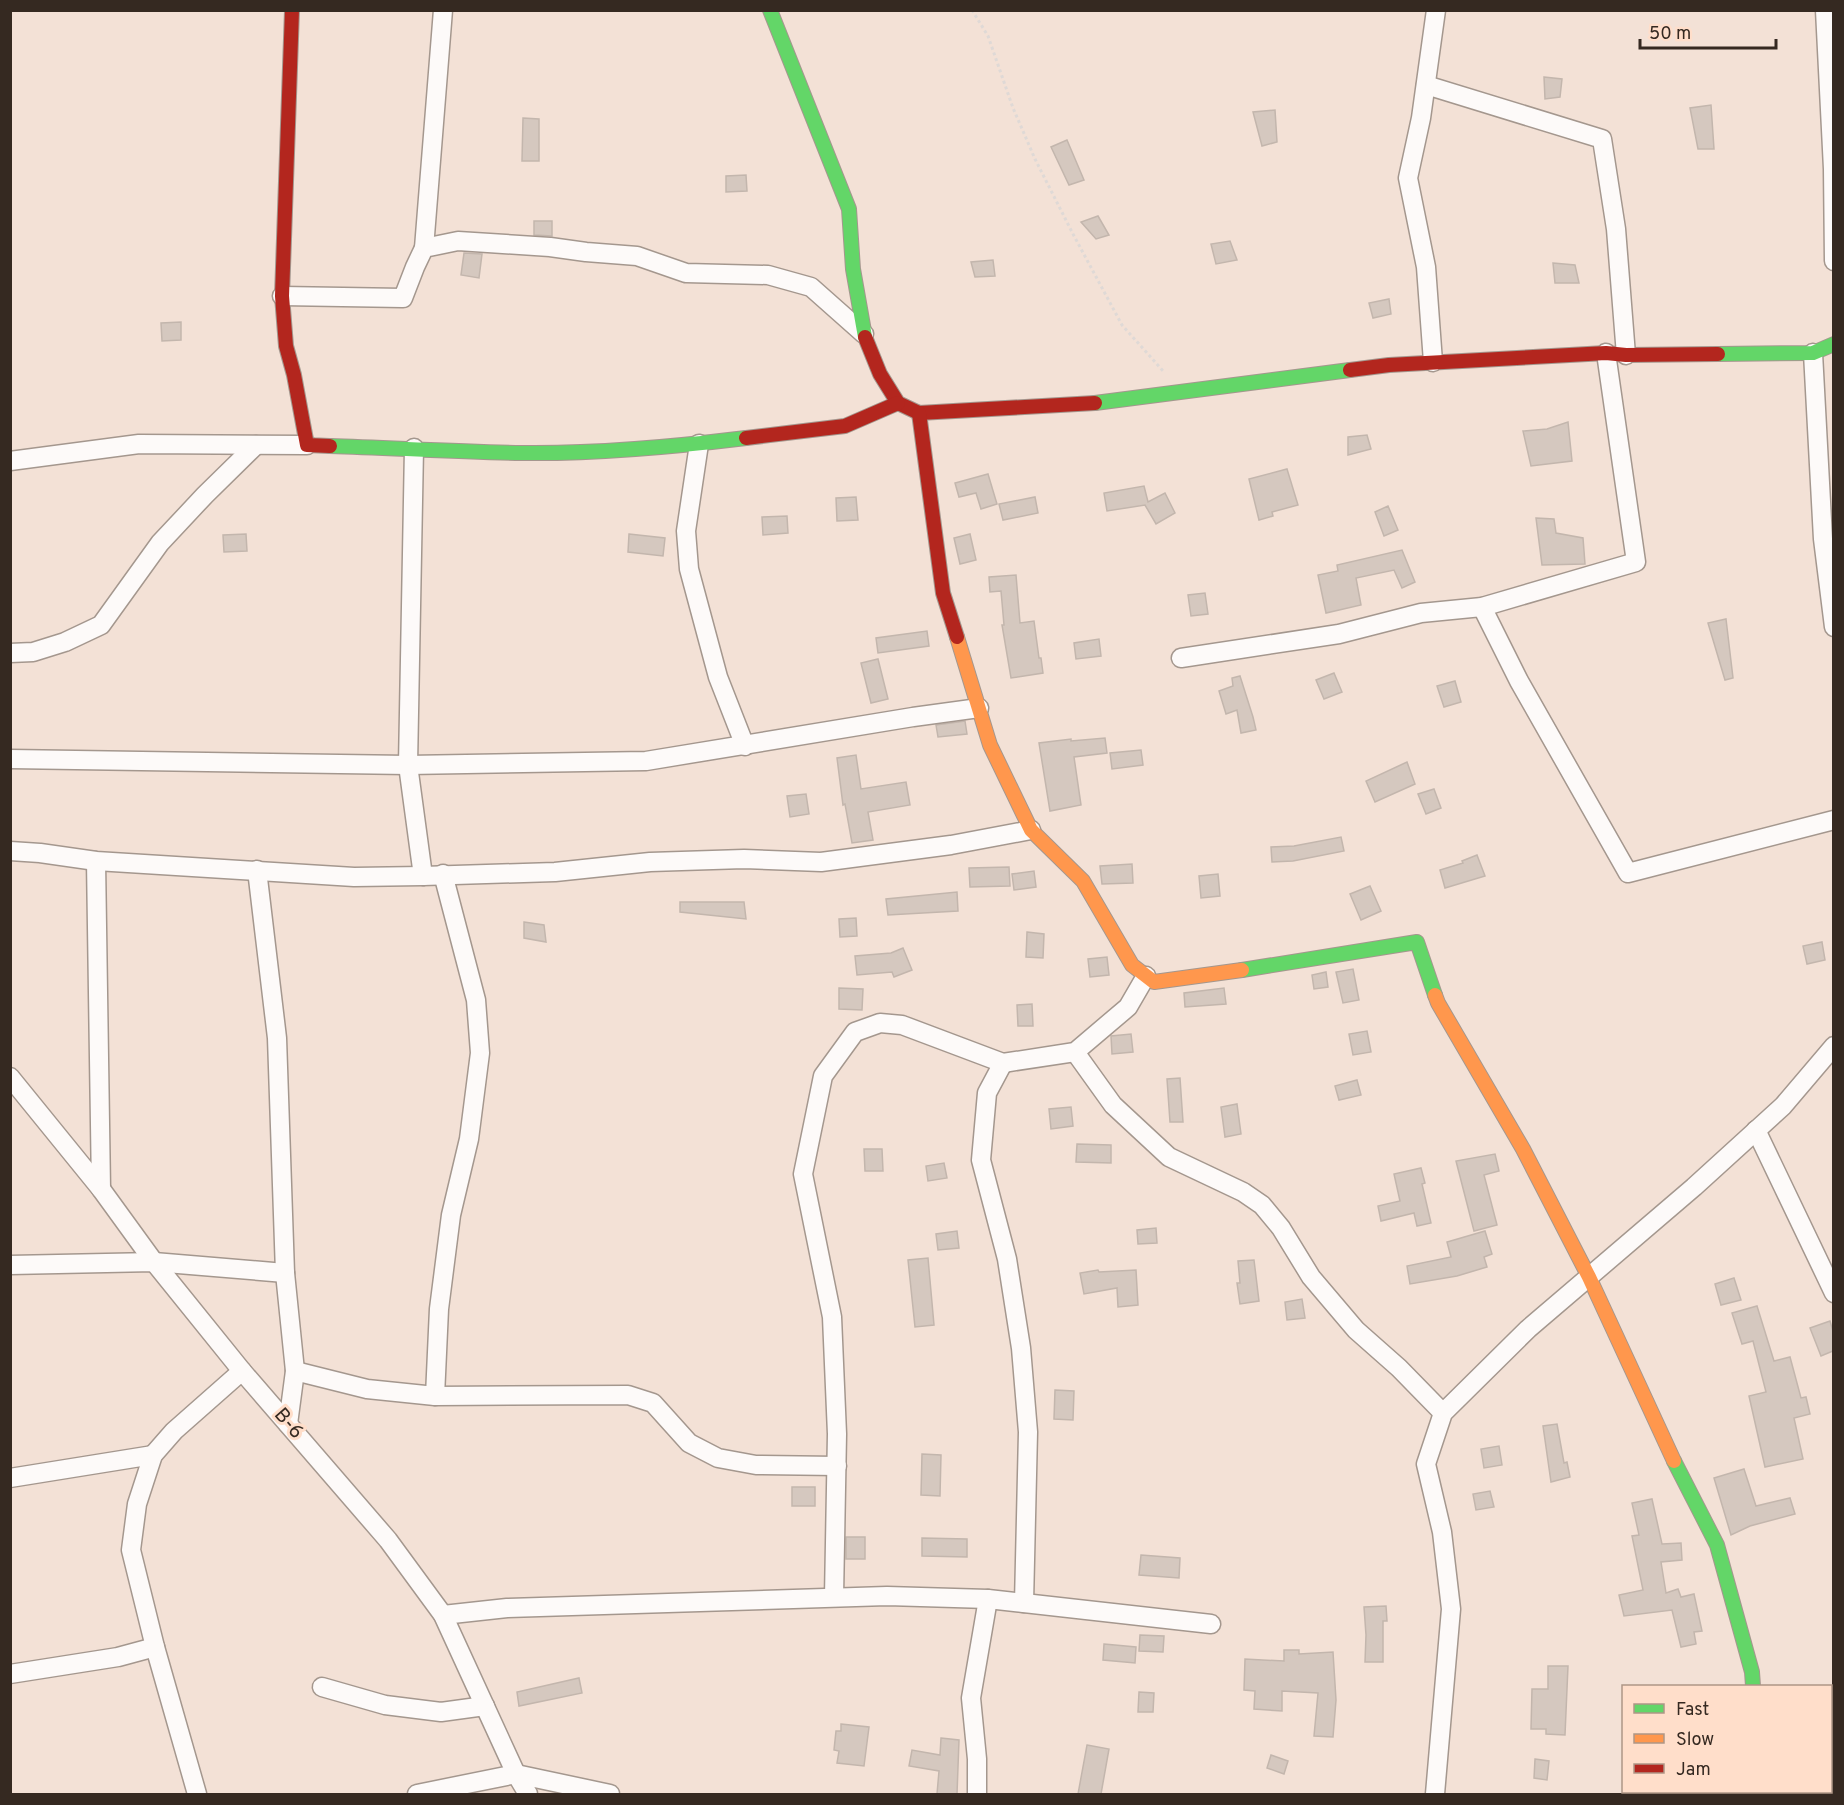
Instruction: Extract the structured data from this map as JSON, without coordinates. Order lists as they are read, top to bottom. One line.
{"streets":{"street":["B-6"]},"legend":["Fast","Slow","Jam"],"scale_bar":"50 m"}
